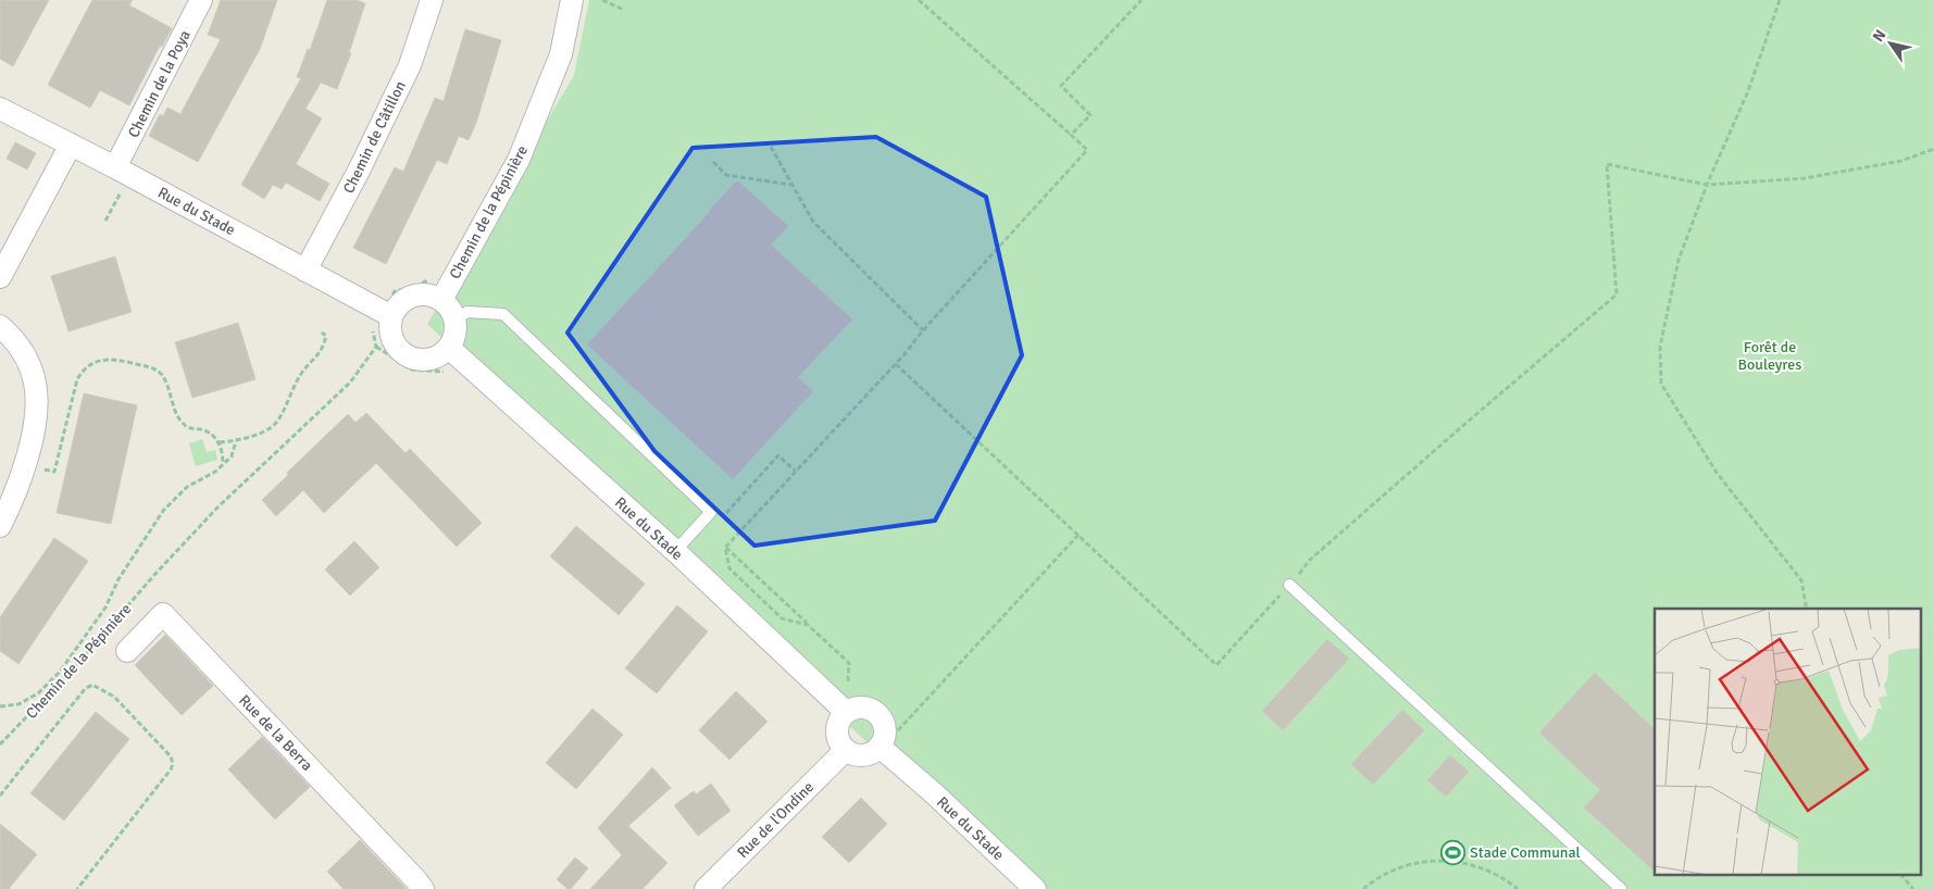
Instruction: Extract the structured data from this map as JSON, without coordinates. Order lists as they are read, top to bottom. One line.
{"streets":{"street":["Chemin de la Poya","Chemin de Câtillon","Rue du Stade","Chemin de la Pépinière","Rue de la Berra","Rue de l'Ondine"]},"crossings":[["Chemin de la Poya","Rue du Stade"],["Chemin de Câtillon","Rue du Stade"],["Rue du Stade","Chemin de la Pépinière"],["Rue du Stade","Rue de l'Ondine"]],"parks":["Forêt de Bouleyres"],"places":{"sports":["Stade Communal"]},"north":"top left"}
